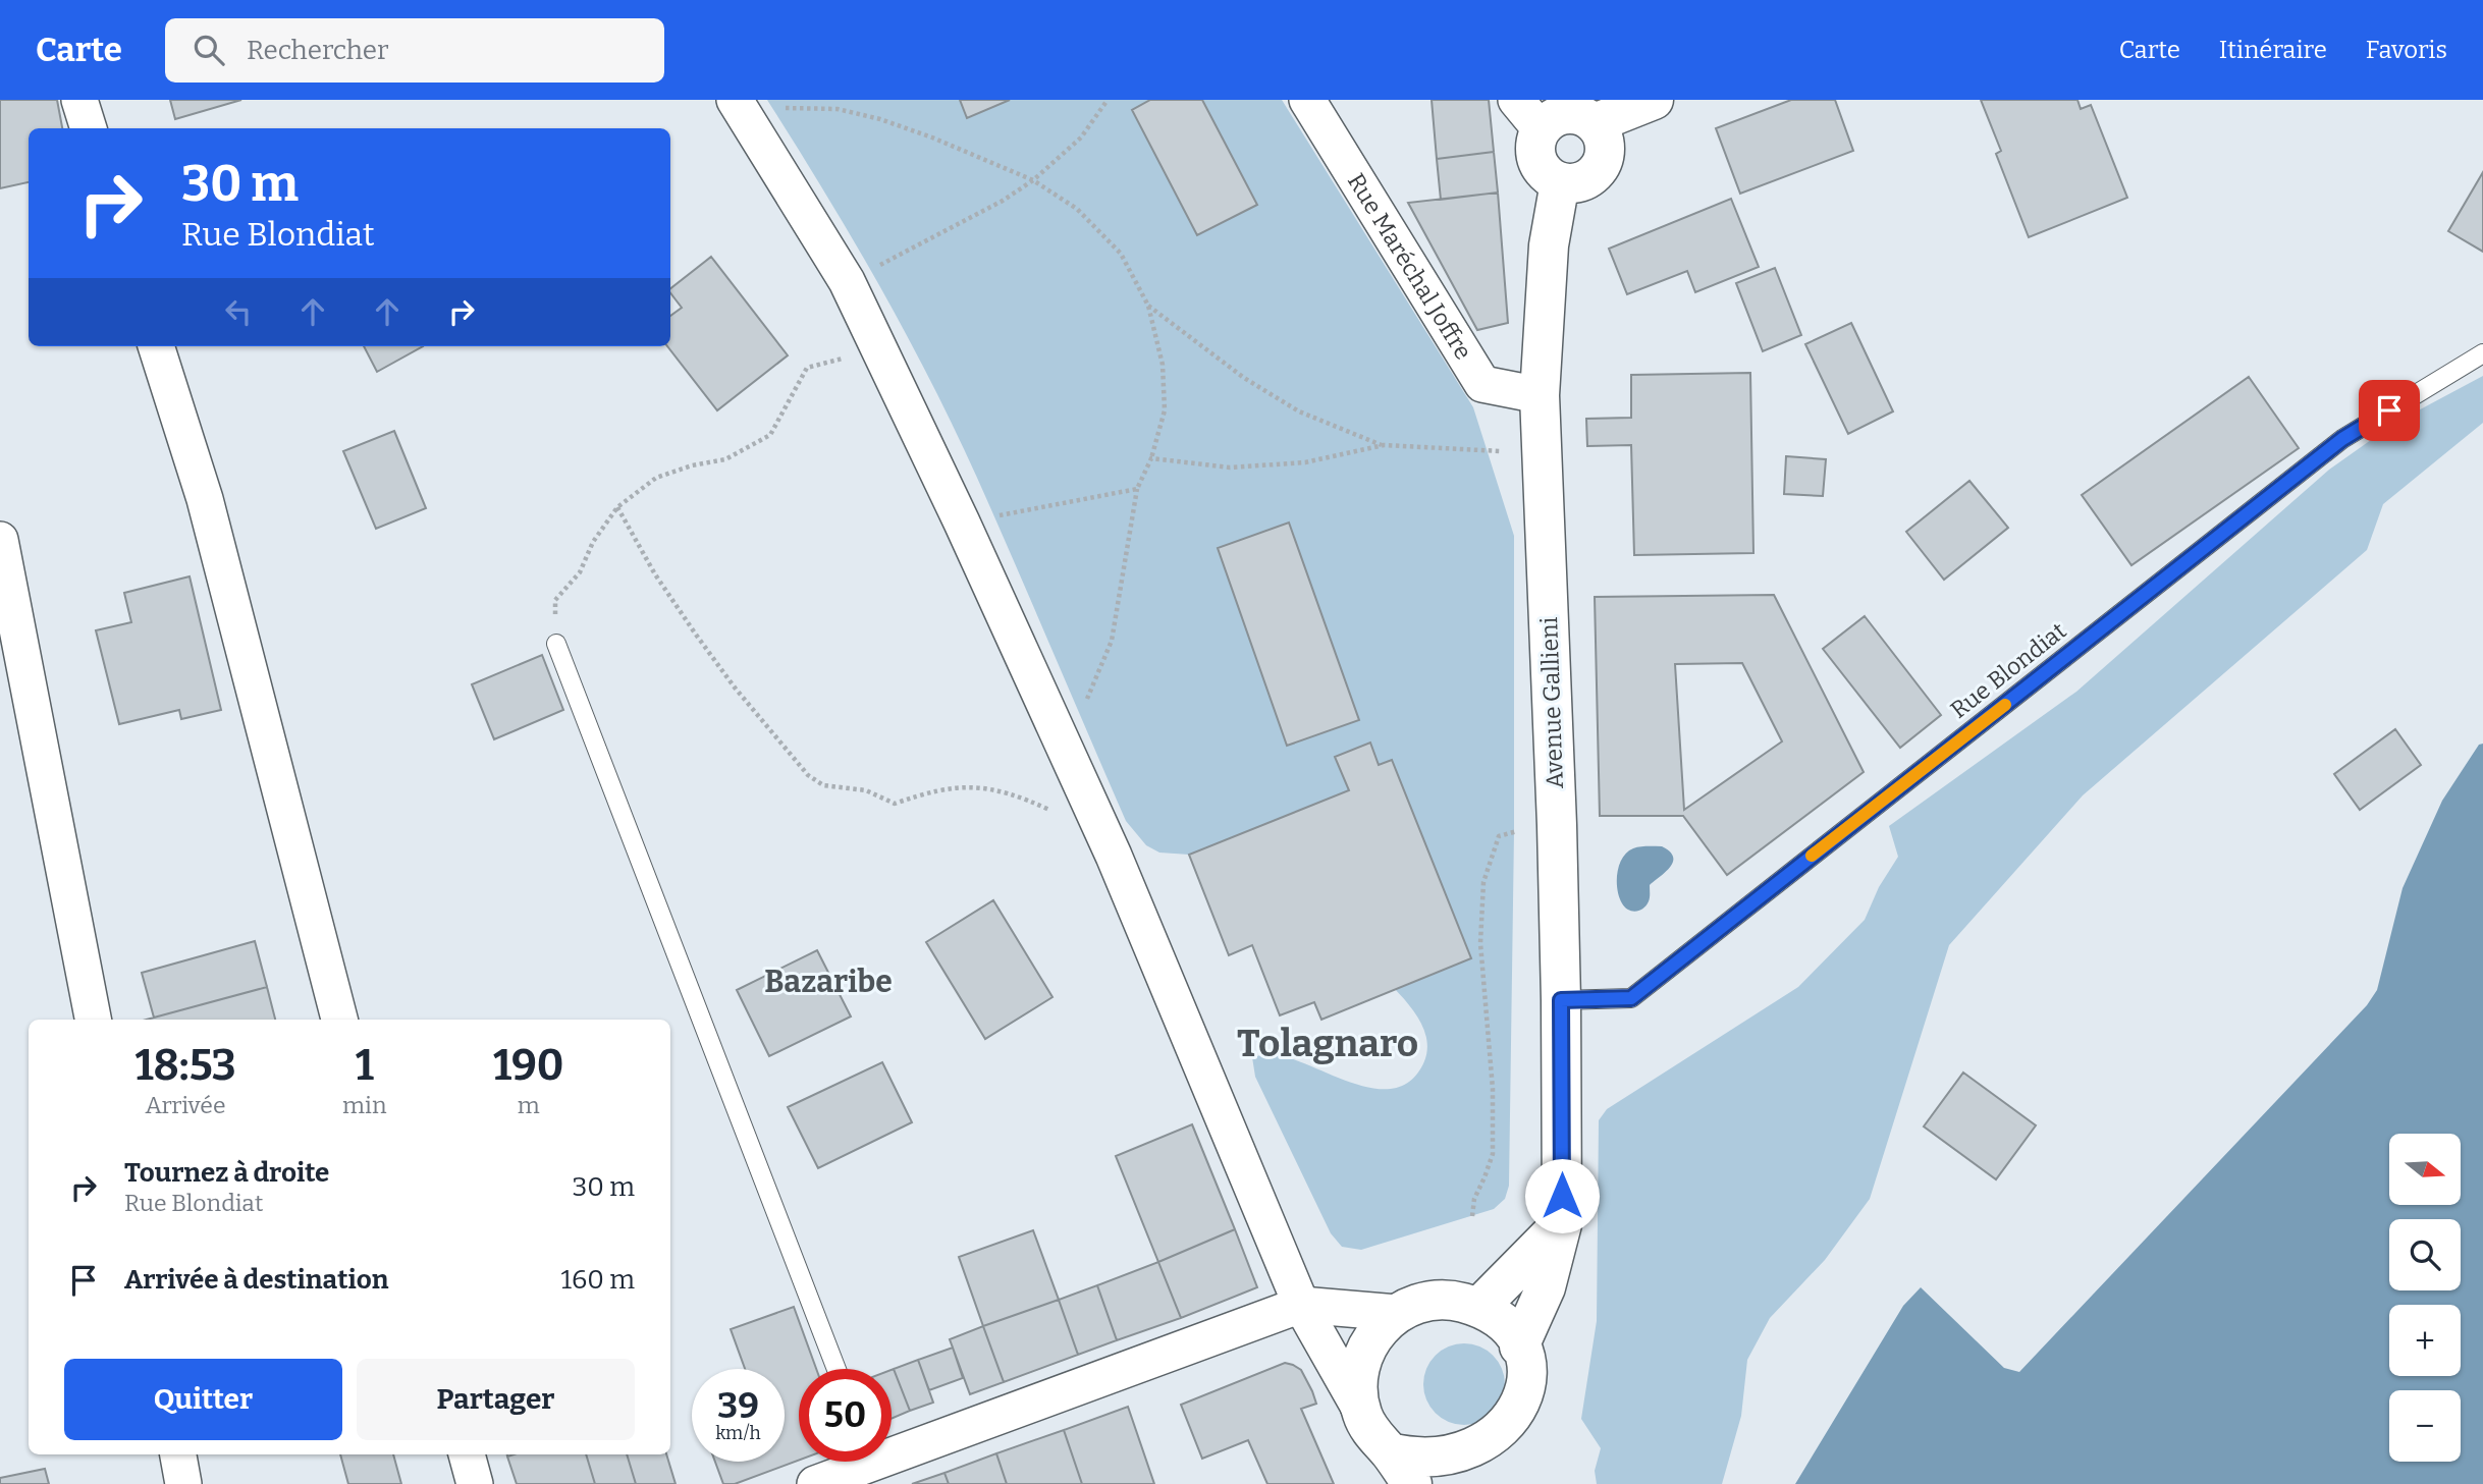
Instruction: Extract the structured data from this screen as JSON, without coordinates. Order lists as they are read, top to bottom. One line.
{"streets":{"main road":["Avenue Gallieni"],"street":["Rue Maréchal Joffre"],"lane":["Rue Blondiat"]},"crossings":[["Rue Maréchal Joffre","Avenue Gallieni"],["Rue Blondiat","Avenue Gallieni"]],"districts":["Bazaribe","Tolagnaro"],"north":"right","page":{"header":"Carte","search":"Rechercher","nav":["Carte","Itinéraire","Favoris"],"turn":["30 m","Rue Blondiat"],"eta":["18:53","Arrivée","1","min","190","m"],"map_buttons":["+","−"],"list":[{"name":"Tournez à droite","note":"Rue Blondiat","value":"30 m"},{"name":"Arrivée à destination","value":"160 m"}],"buttons":["Quitter","Partager"],"speed":"39 km/h","limit":"50"}}
